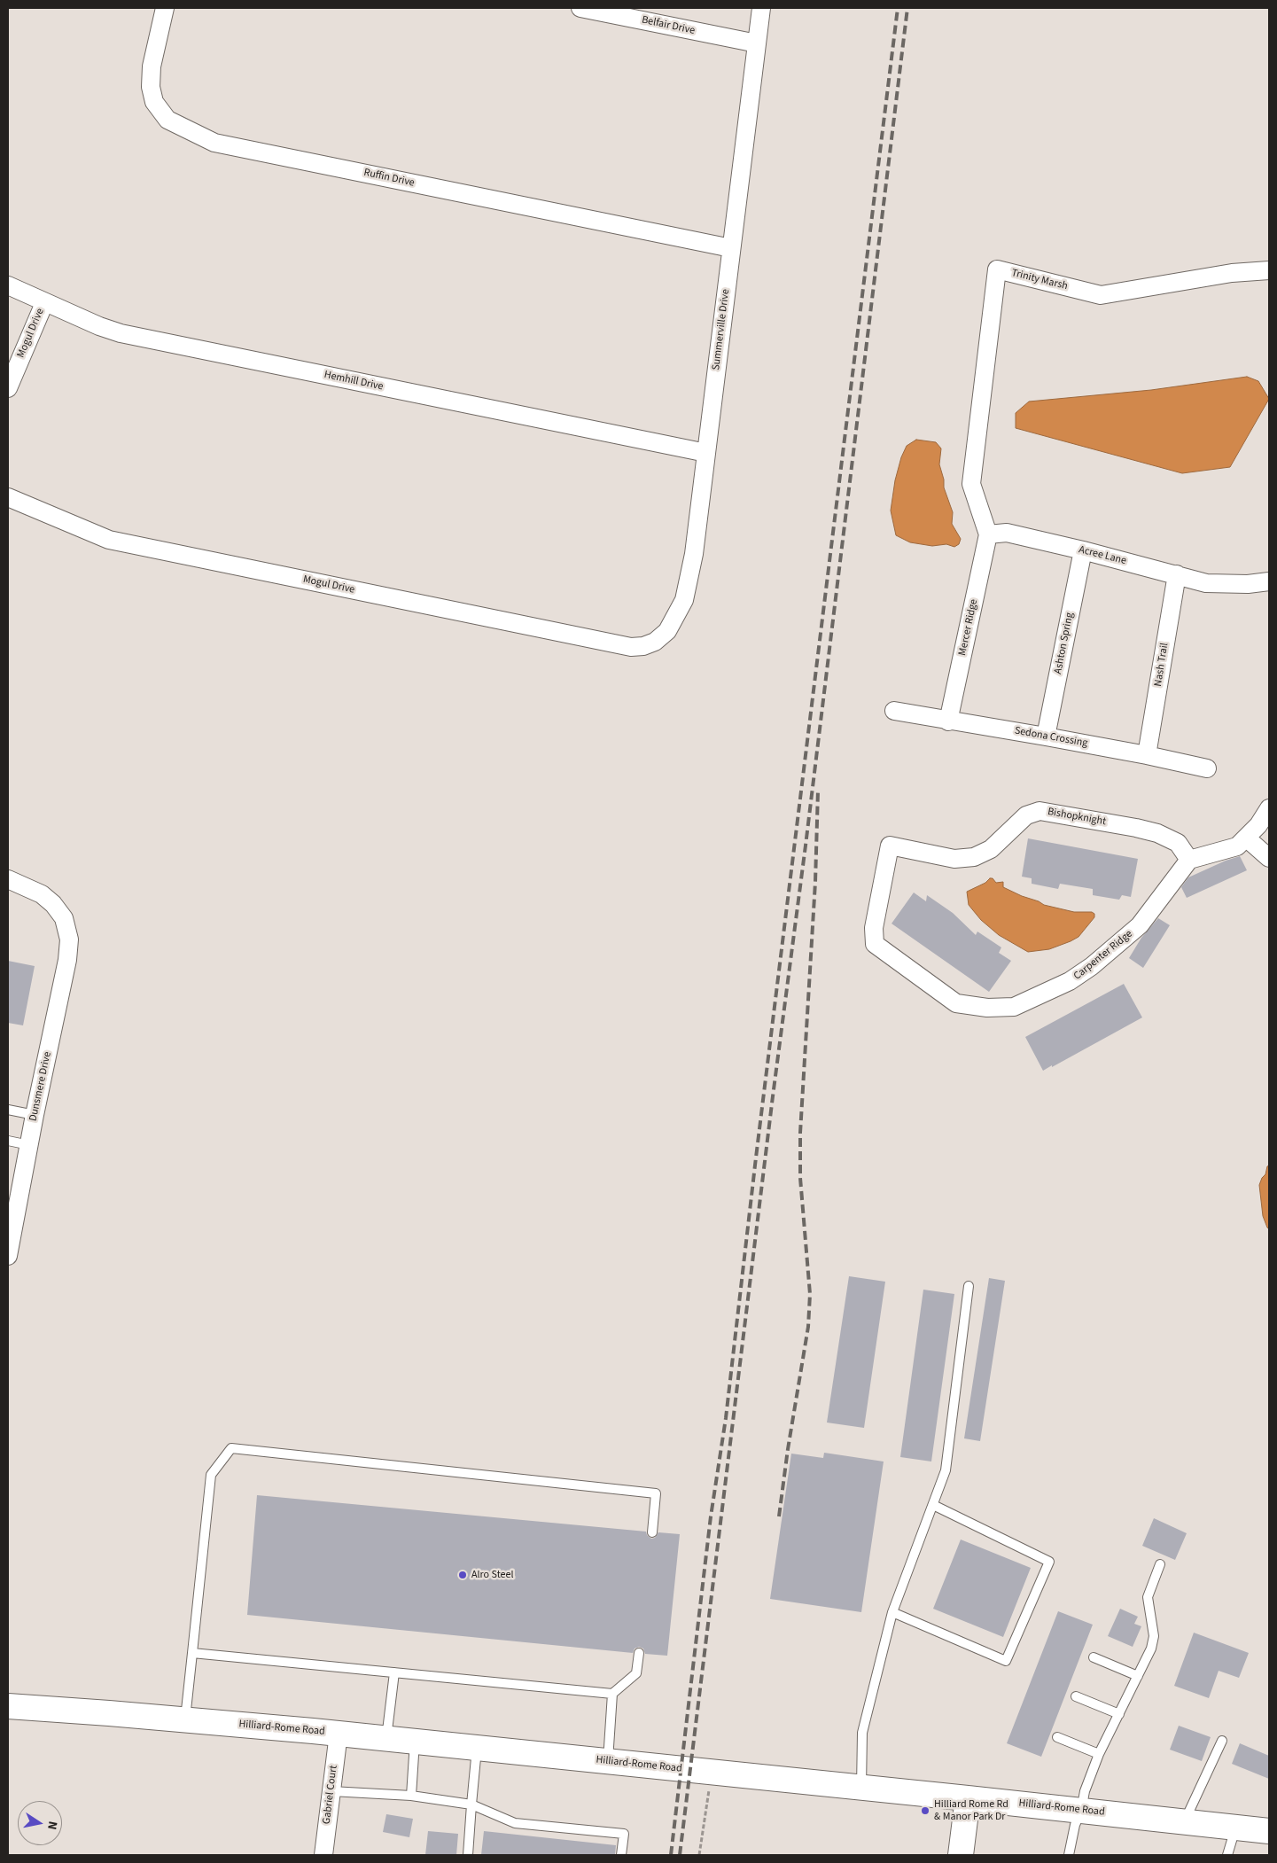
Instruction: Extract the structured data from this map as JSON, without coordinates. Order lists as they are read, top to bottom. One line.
{"streets":{"main road":["Hilliard-Rome Road"],"street":["Belfair Drive","Ruffin Drive","Trinity Marsh","Summerville Drive","Mogul Drive","Hemhill Drive","Acree Lane","Mercer Ridge","Ashton Spring","Nash Trail","Sedona Crossing","Bishopknight","Carpenter Ridge","Dunsmere Drive","Gabriel Court"]},"crossings":[["Belfair Drive","Summerville Drive"],["Ruffin Drive","Summerville Drive"],["Trinity Marsh","Acree Lane"],["Trinity Marsh","Mercer Ridge"],["Summerville Drive","Mogul Drive"],["Summerville Drive","Hemhill Drive"],["Mogul Drive","Hemhill Drive"],["Acree Lane","Mercer Ridge"],["Acree Lane","Ashton Spring"],["Acree Lane","Nash Trail"],["Mercer Ridge","Sedona Crossing"],["Ashton Spring","Sedona Crossing"],["Nash Trail","Sedona Crossing"],["Bishopknight","Carpenter Ridge"],["Hilliard-Rome Road","Gabriel Court"]],"places":["Alro Steel","Hilliard Rome Rd & Manor Park Dr"],"north":"right"}
